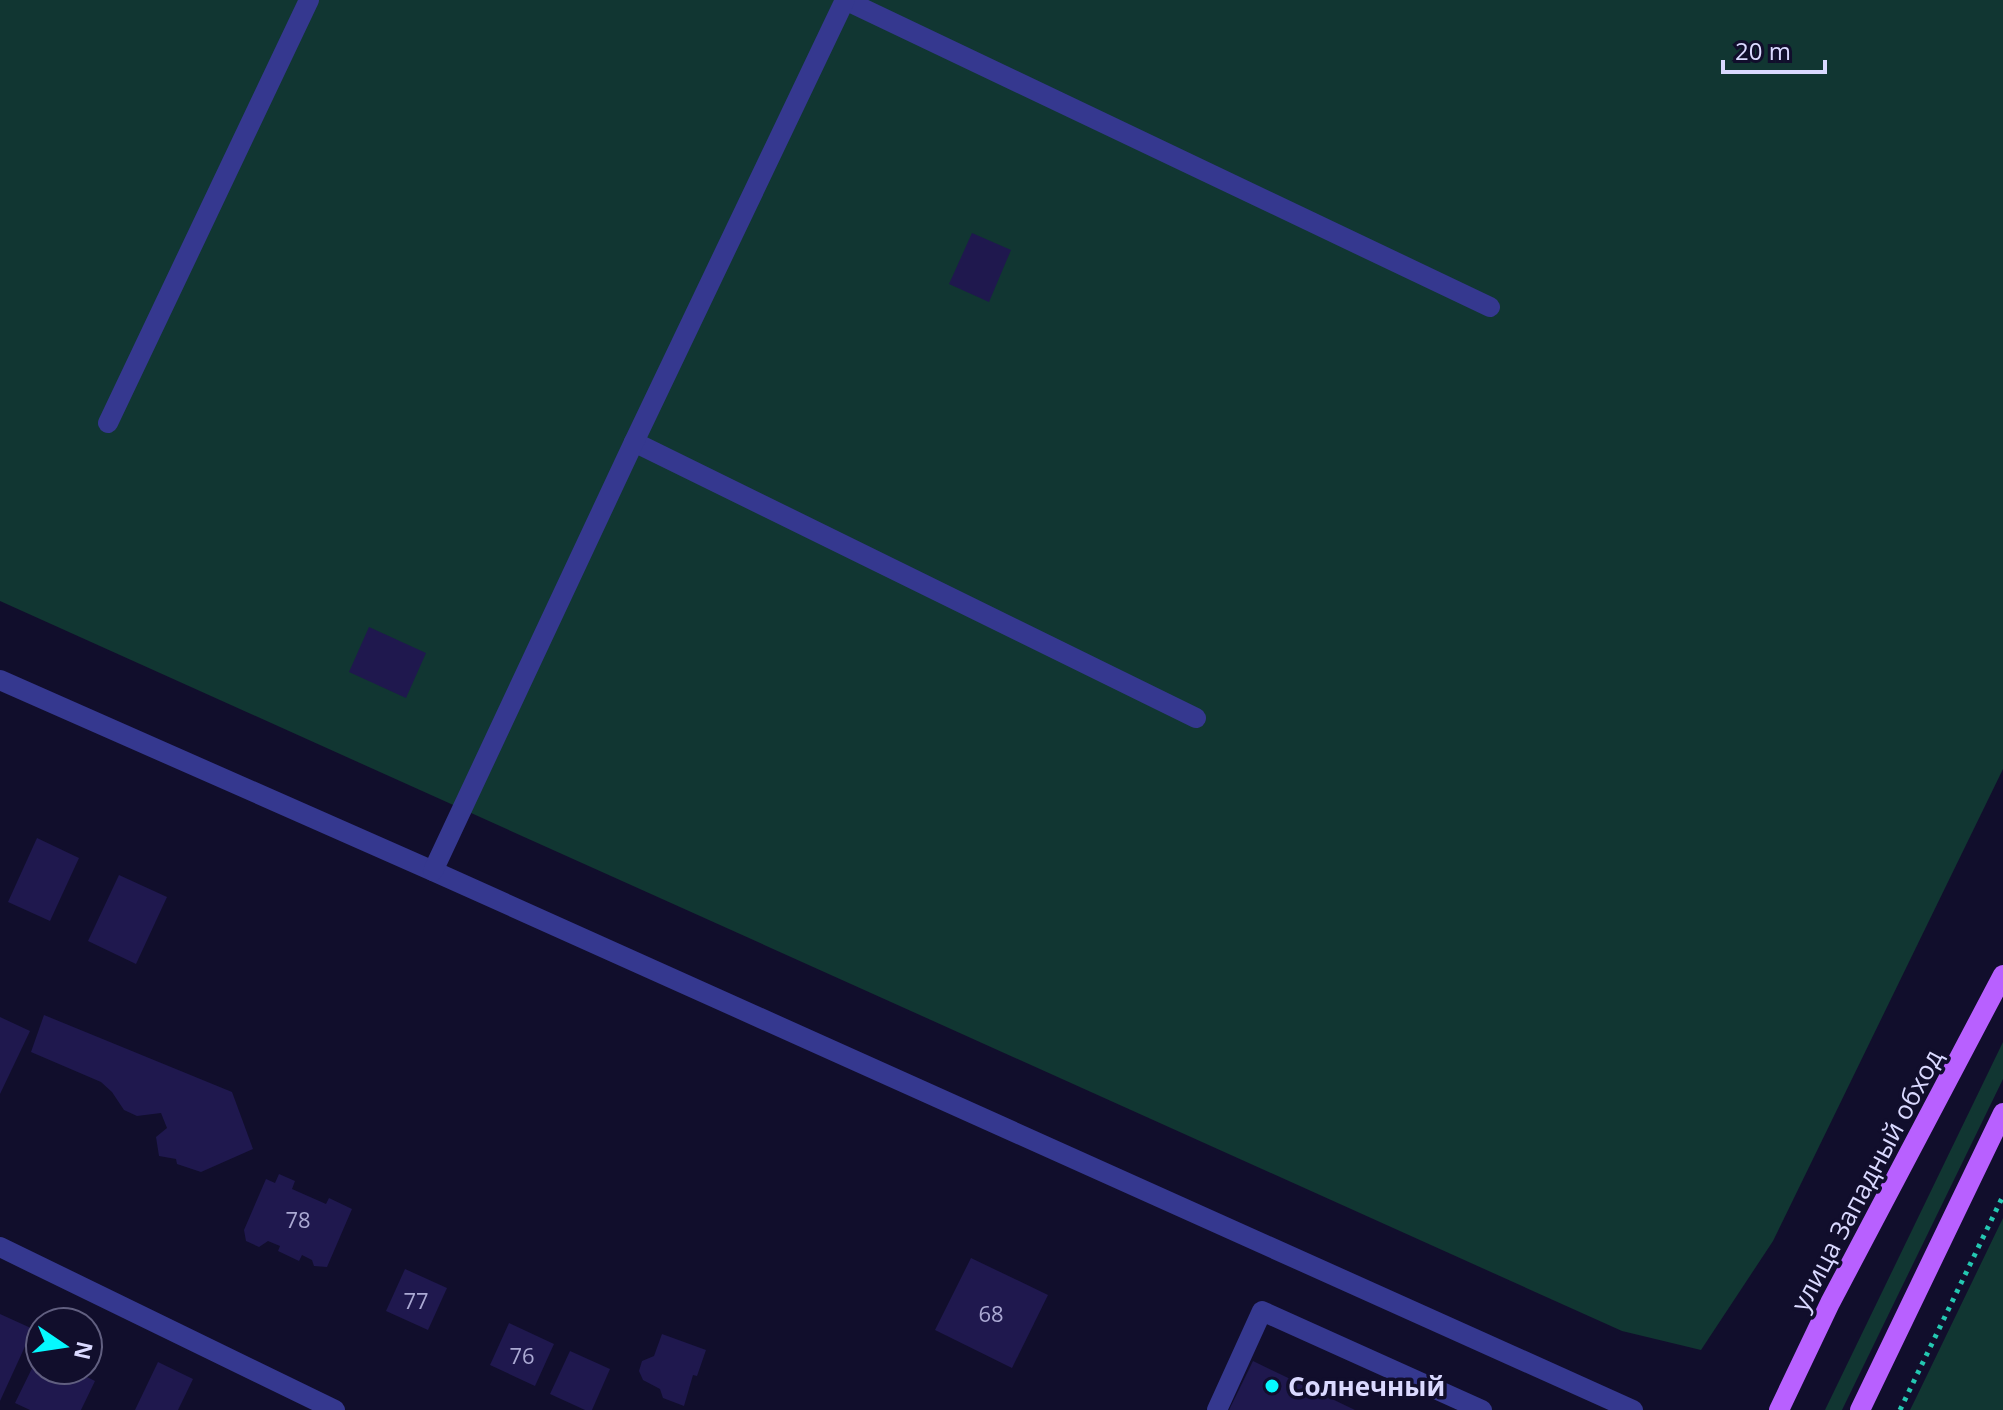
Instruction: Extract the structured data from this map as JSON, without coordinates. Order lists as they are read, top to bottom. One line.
{"streets":{"main road":["улица Западный обход"]},"places":["Солнечный"],"house_numbers":["78","77","68","76"],"scale_bar":"20 m","north":"right"}
